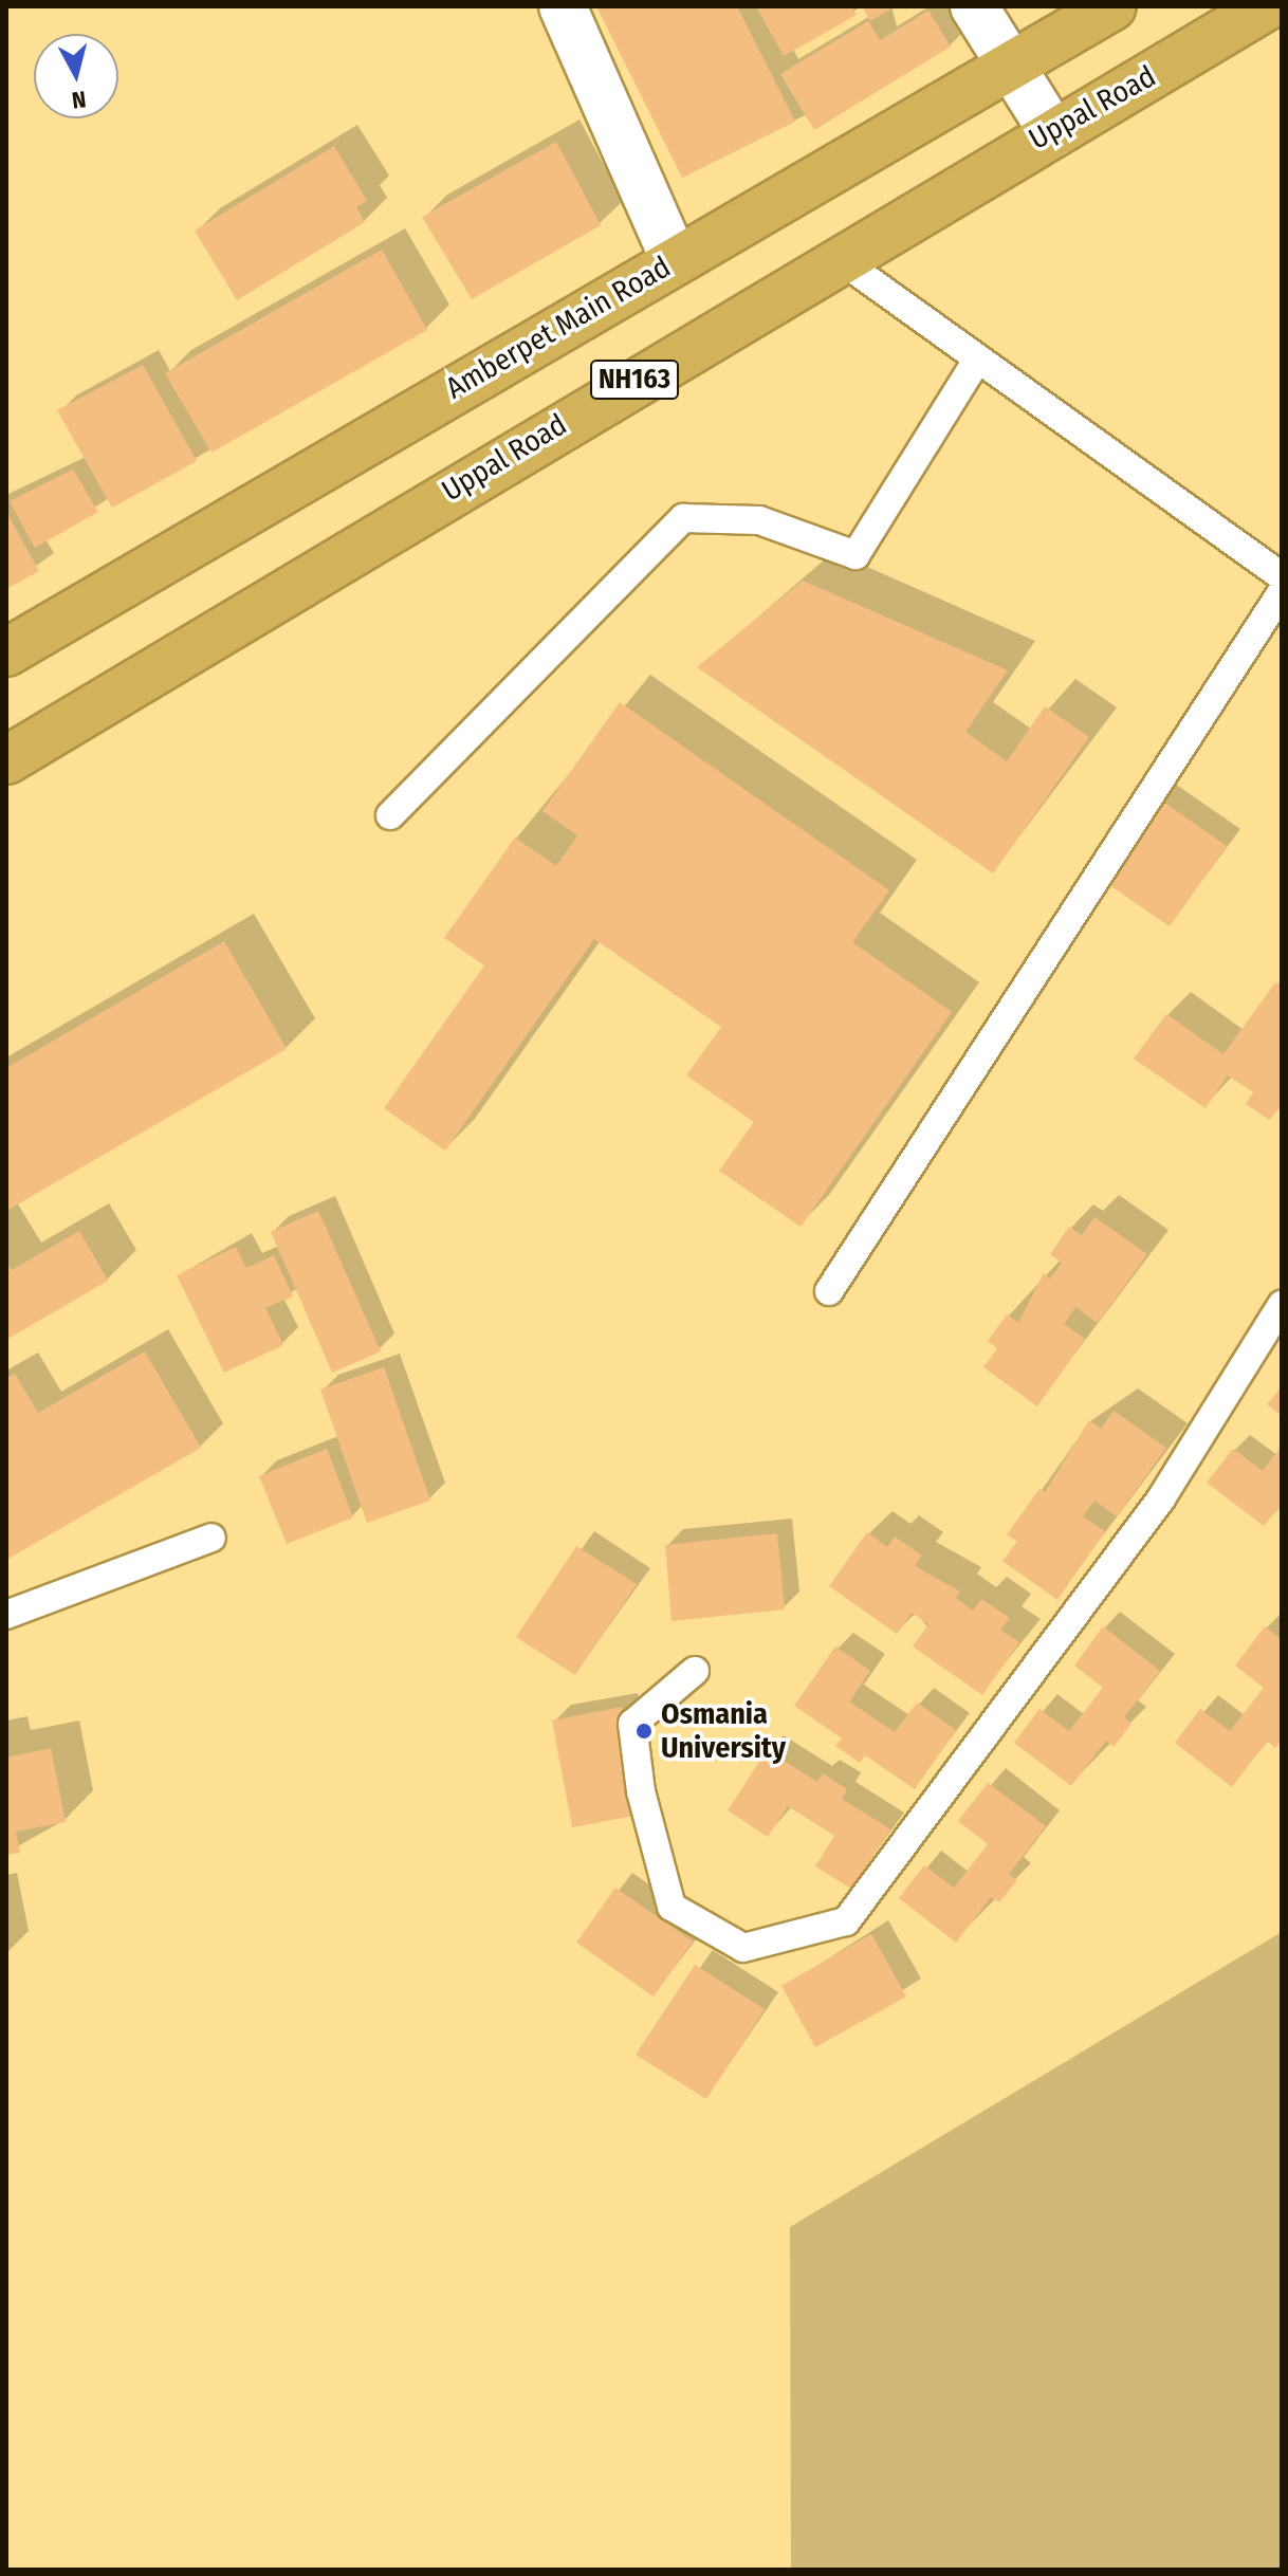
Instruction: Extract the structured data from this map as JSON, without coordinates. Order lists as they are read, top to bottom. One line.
{"streets":{"highway":["Uppal Road","Amberpet Main Road","NH163"]},"places":["Osmania University"],"north":"bottom"}
